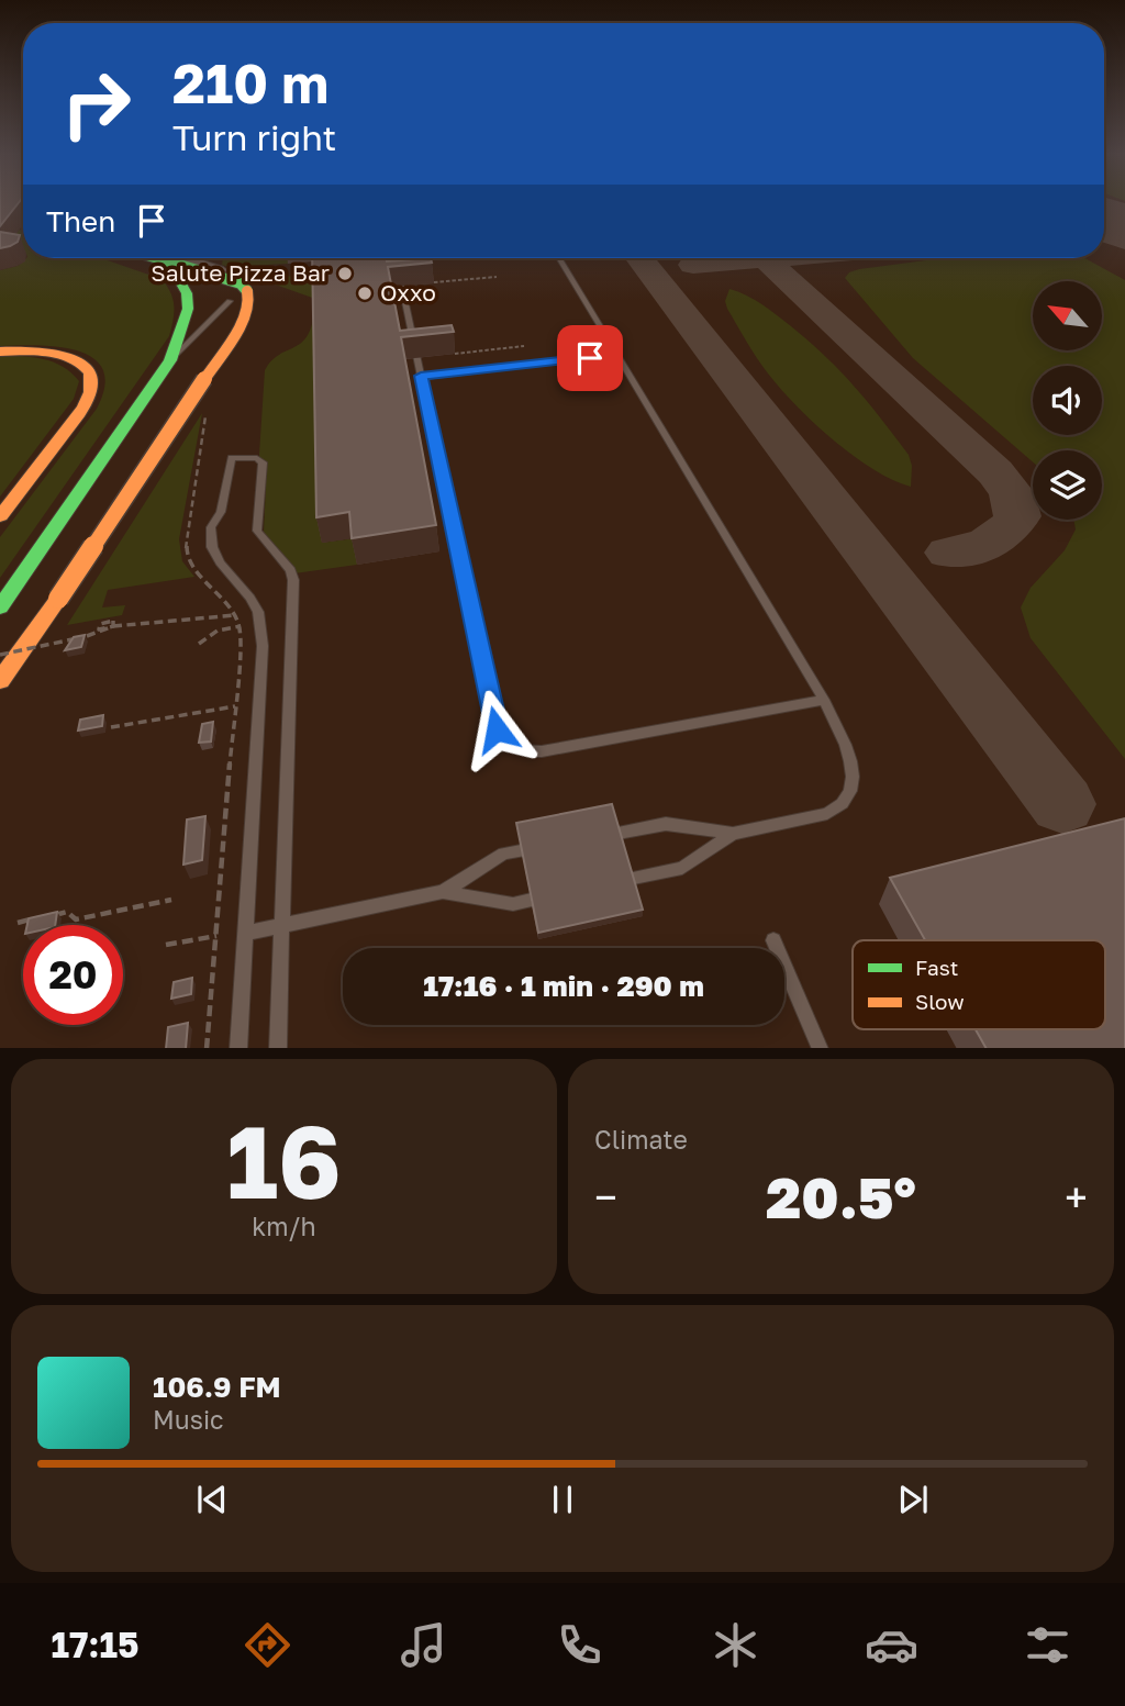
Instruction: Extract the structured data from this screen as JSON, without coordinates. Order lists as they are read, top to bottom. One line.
{"places":["Salute Pizza Bar","Oxxo"],"legend":["Fast","Slow"],"north":"top left","page":{"turn":["210 m","Turn right"],"then":"Then","limit":"20","trip":"17:16 · 1 min · 290 m","tile":[["16","km/h"],"Climate"],"heat":["−","20.5°","+"],"song":["106.9 FM","Music"],"tabs":"17:15"}}
